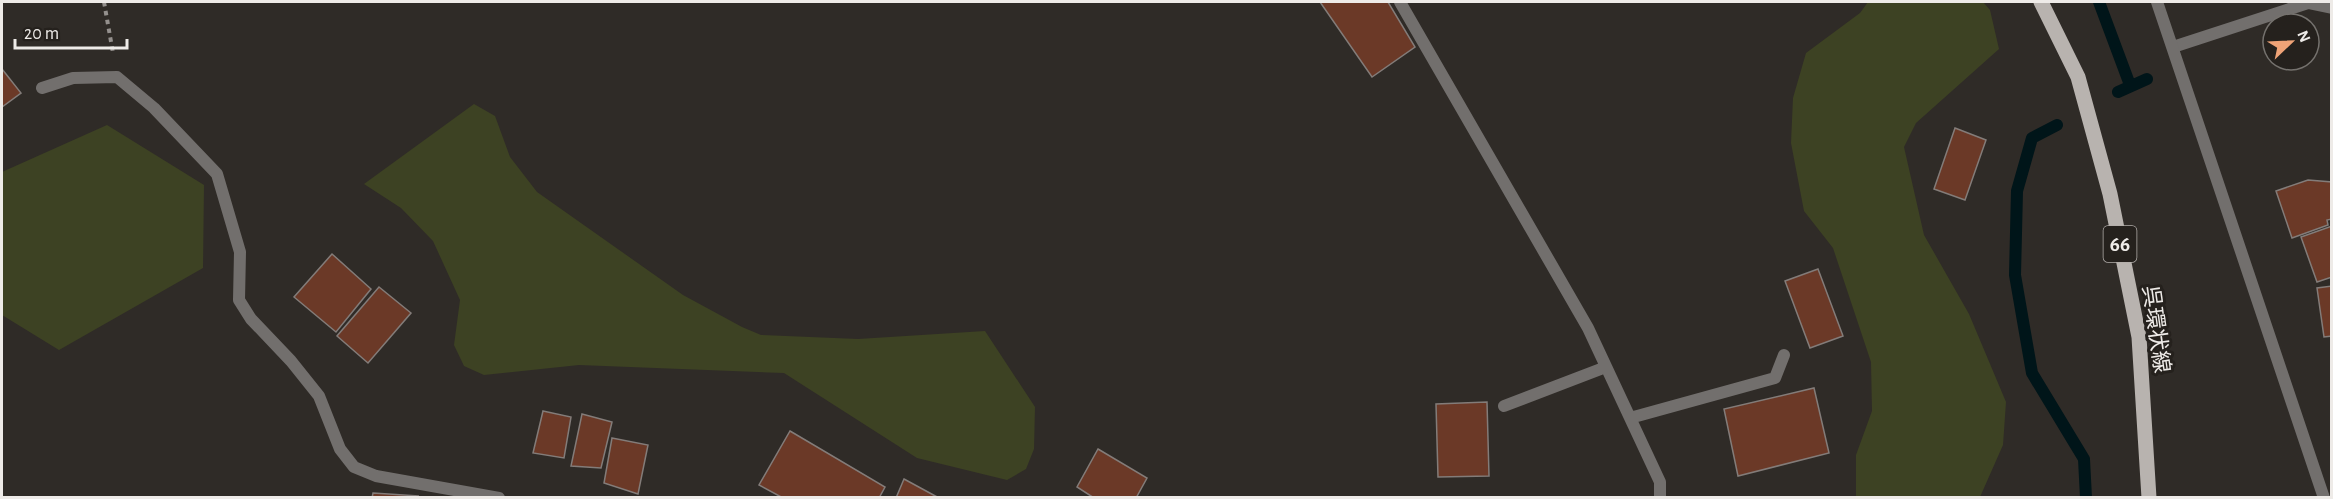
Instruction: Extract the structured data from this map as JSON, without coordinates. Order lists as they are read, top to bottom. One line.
{"streets":{"main road":["66","呉環状線"]},"scale_bar":"20 m","north":"top right"}
